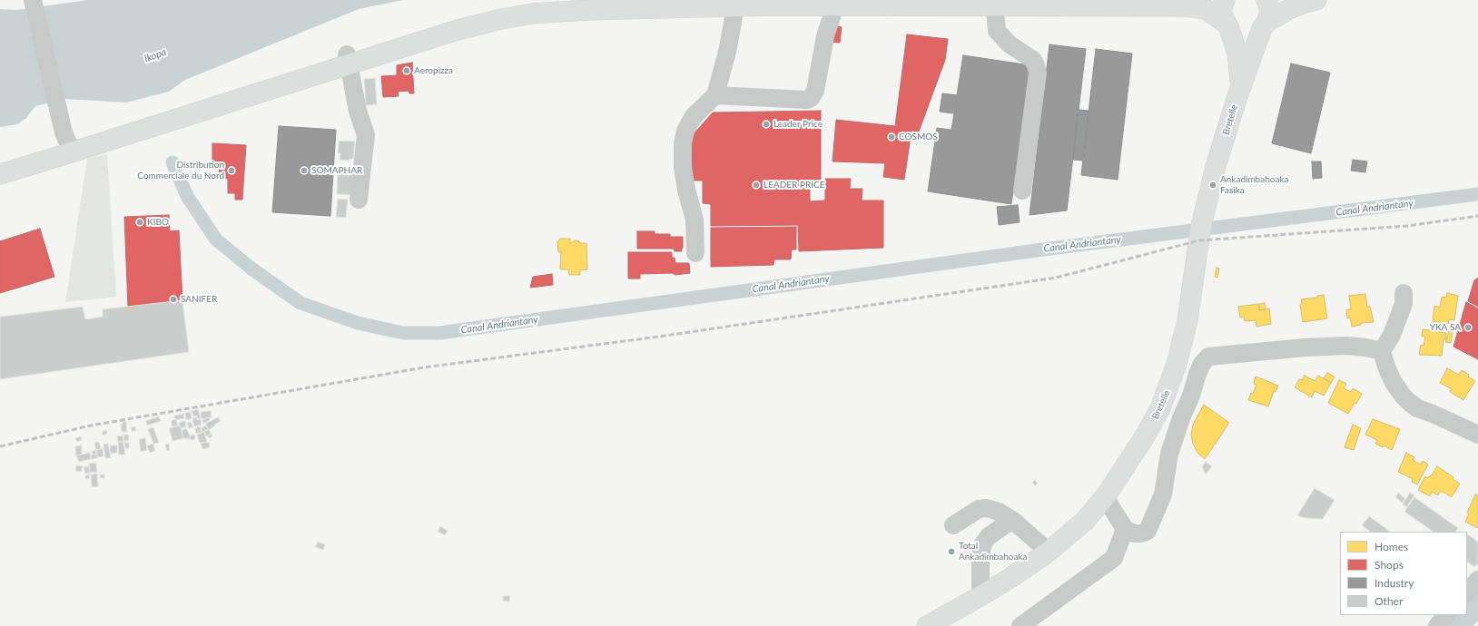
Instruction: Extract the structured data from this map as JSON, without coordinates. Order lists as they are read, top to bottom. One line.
{"streets":{"main road":["Bretelle"]},"water":["Ikopa","Canal Andriantany"],"places":["Aeropizza","Leader Price","COSMOS","Distribution Commerciale du Nord","SOMAPHAR","LEADER PRICE","Ankadimbahoaka Fasika","KIBO","SANIFER","YKA SA","Total Ankadimbahoaka"],"legend":["Homes","Shops","Industry","Other"]}
